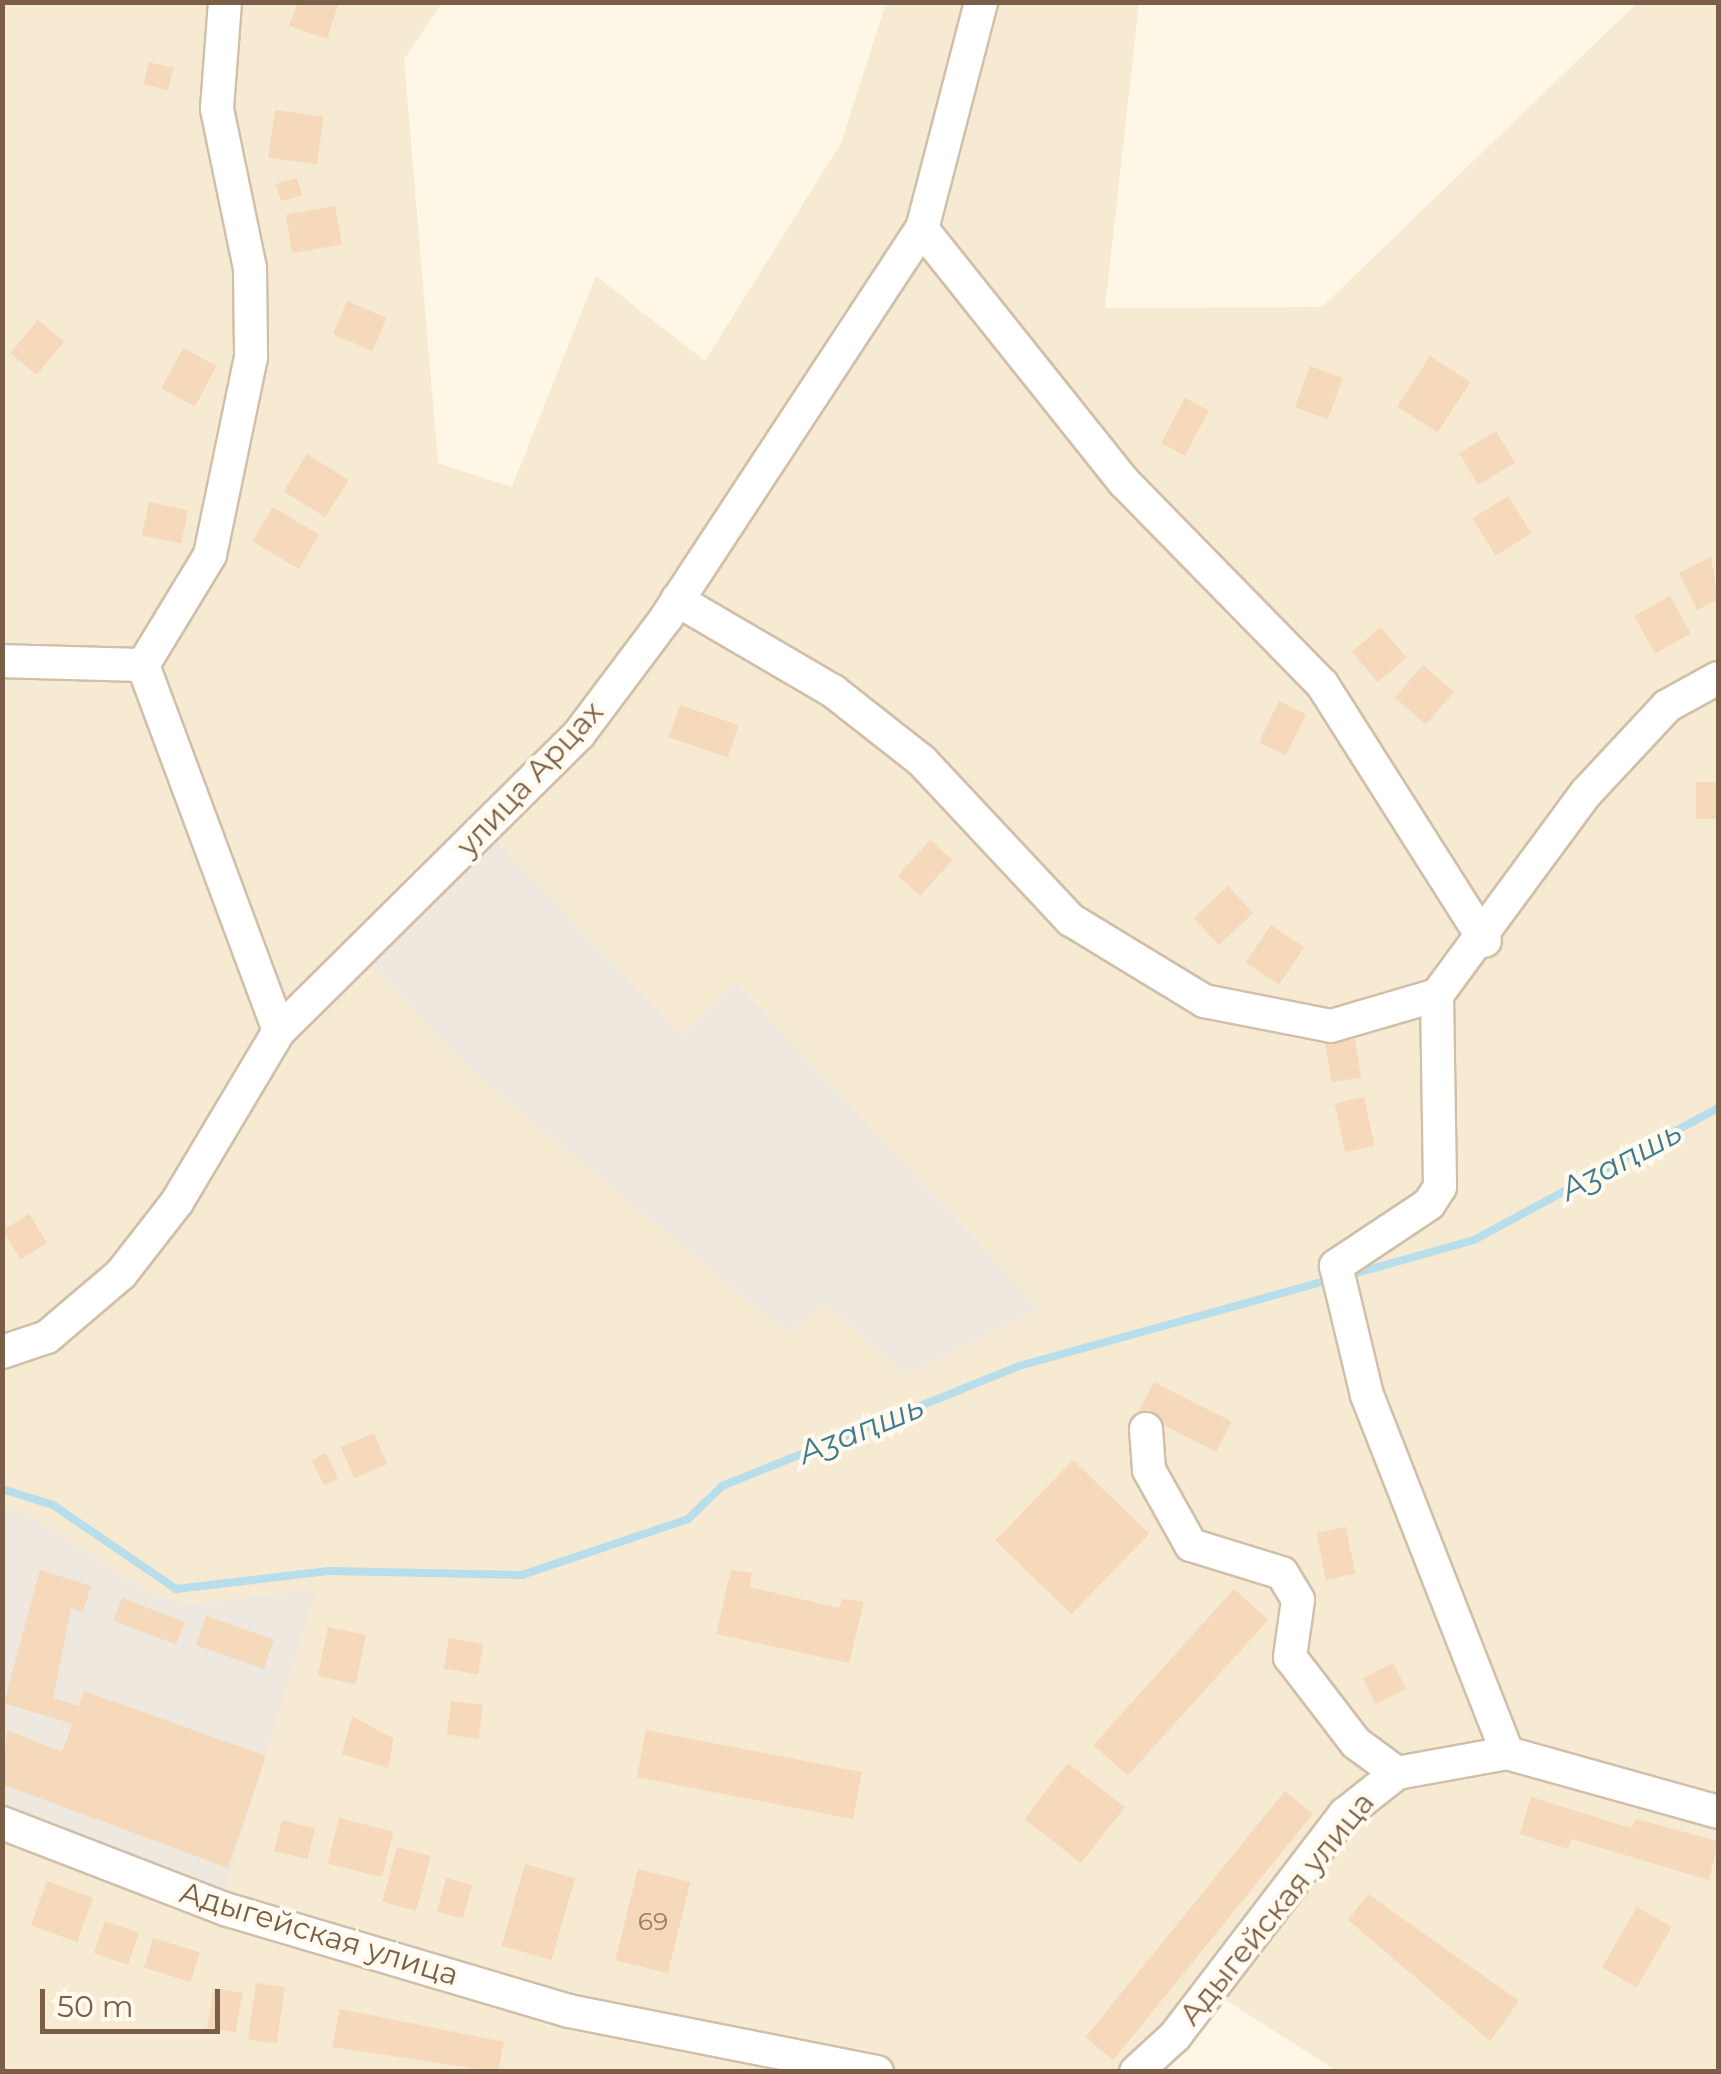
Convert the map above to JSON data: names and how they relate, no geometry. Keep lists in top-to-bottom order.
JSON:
{
  "streets": {
    "street": ["улица Арцах", "Адыгейская улица"]
  },
  "water": ["Аӡаԥшь"],
  "house_numbers": ["69"],
  "scale_bar": "50 m"
}
